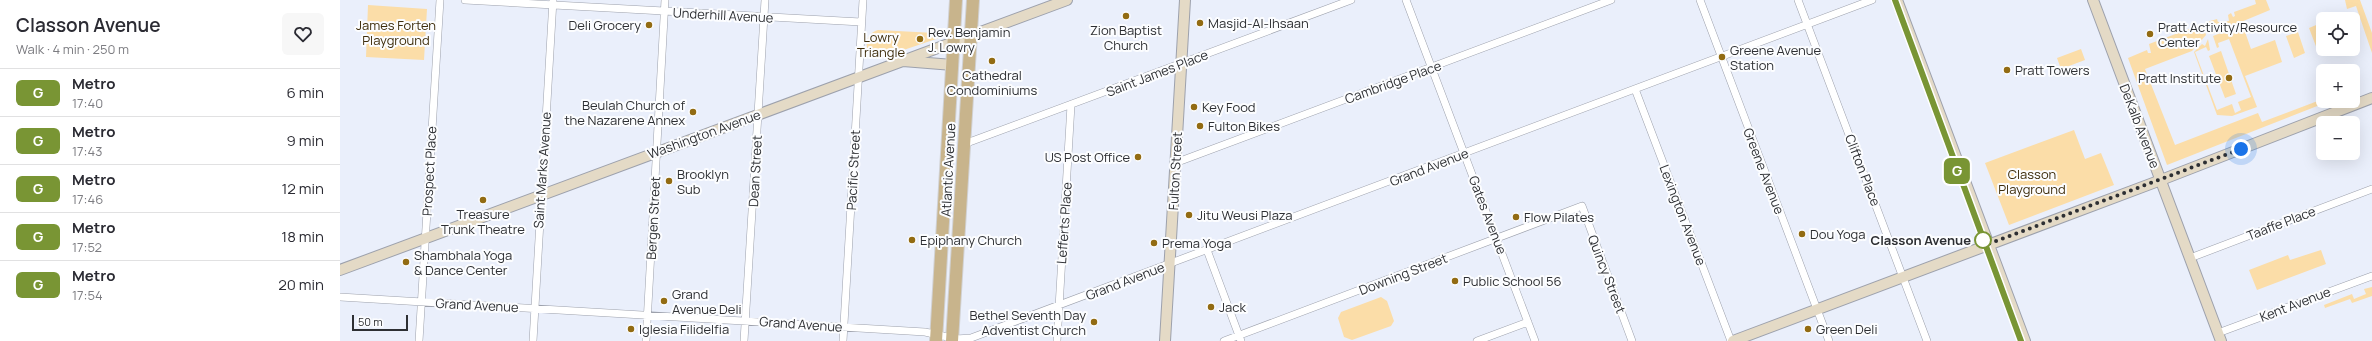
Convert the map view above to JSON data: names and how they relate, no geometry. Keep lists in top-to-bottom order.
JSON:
{
  "streets": {
    "main road": [
      "DeKalb Avenue",
      "Washington Avenue",
      "Atlantic Avenue",
      "Fulton Street"
    ],
    "street": [
      "Underhill Avenue",
      "Saint James Place",
      "Cambridge Place",
      "Grand Avenue",
      "Saint Marks Avenue",
      "Pacific Street",
      "Clifton Place",
      "Prospect Place",
      "Dean Street",
      "Greene Avenue",
      "Gates Avenue",
      "Lexington Avenue",
      "Bergen Street",
      "Lefferts Place",
      "Taaffe Place",
      "Downing Street",
      "Quincy Street",
      "Kent Avenue"
    ]
  },
  "crossings": [
    ["Underhill Avenue", "Saint Marks Avenue"],
    ["Underhill Avenue", "Pacific Street"],
    ["Underhill Avenue", "Dean Street"],
    ["Underhill Avenue", "Bergen Street"],
    ["Saint James Place", "Atlantic Avenue"],
    ["Saint James Place", "Fulton Street"],
    ["Saint James Place", "Lefferts Place"],
    ["Cambridge Place", "Fulton Street"],
    ["Cambridge Place", "Gates Avenue"],
    ["DeKalb Avenue", "Taaffe Place"],
    ["DeKalb Avenue", "Kent Avenue"],
    ["Washington Avenue", "Saint Marks Avenue"],
    ["Washington Avenue", "Pacific Street"],
    ["Washington Avenue", "Atlantic Avenue"],
    ["Washington Avenue", "Prospect Place"],
    ["Washington Avenue", "Dean Street"],
    ["Washington Avenue", "Bergen Street"],
    ["Grand Avenue", "Saint Marks Avenue"],
    ["Grand Avenue", "Pacific Street"],
    ["Grand Avenue", "Atlantic Avenue"],
    ["Grand Avenue", "Clifton Place"],
    ["Grand Avenue", "Prospect Place"],
    ["Grand Avenue", "Dean Street"],
    ["Grand Avenue", "Fulton Street"],
    ["Grand Avenue", "Greene Avenue"],
    ["Grand Avenue", "Gates Avenue"],
    ["Grand Avenue", "Lexington Avenue"],
    ["Grand Avenue", "Bergen Street"],
    ["Grand Avenue", "Lefferts Place"],
    ["Gates Avenue", "Downing Street"],
    ["Downing Street", "Quincy Street"]
  ],
  "parks": ["James Forten Playground", "Lowry Triangle", "Classon Playground"],
  "places": [
    "Zion Baptist Church",
    "Masjid-Al-Ihsaan",
    "Deli Grocery",
    "Pratt Activity/Resource Center",
    "Rev. Benjamin J. Lowry",
    "Greene Avenue Station",
    "Cathedral Condominiums",
    "Pratt Towers",
    "Pratt Institute",
    "Key Food",
    "Beulah Church of the Nazarene Annex",
    "Fulton Bikes",
    "US Post Office",
    "Brooklyn Sub",
    "Treasure Trunk Theatre",
    "Jitu Weusi Plaza",
    "Flow Pilates",
    "Dou Yoga",
    "Epiphany Church",
    "Classon Avenue",
    "Prema Yoga",
    "Shambhala Yoga & Dance Center",
    "Public School 56",
    "Grand Avenue Deli",
    "Jack",
    "Bethel Seventh Day Adventist Church",
    "Iglesia Filidelfia",
    "Green Deli"
  ],
  "lines": ["metro line G"],
  "scale_bar": "50 m",
  "page": {
    "heading": ["Classon Avenue", "Walk · 4 min · 250 m"],
    "on_map": "G",
    "map_buttons": ["+", "−"],
    "list": [
      {
        "mark": "G",
        "name": "Metro",
        "note": "17:40",
        "value": "6 min"
      },
      {
        "mark": "G",
        "name": "Metro",
        "note": "17:43",
        "value": "9 min"
      },
      {
        "mark": "G",
        "name": "Metro",
        "note": "17:46",
        "value": "12 min"
      },
      {
        "mark": "G",
        "name": "Metro",
        "note": "17:52",
        "value": "18 min"
      },
      {
        "mark": "G",
        "name": "Metro",
        "note": "17:54",
        "value": "20 min"
      }
    ],
    "scale": "50 m"
  }
}
